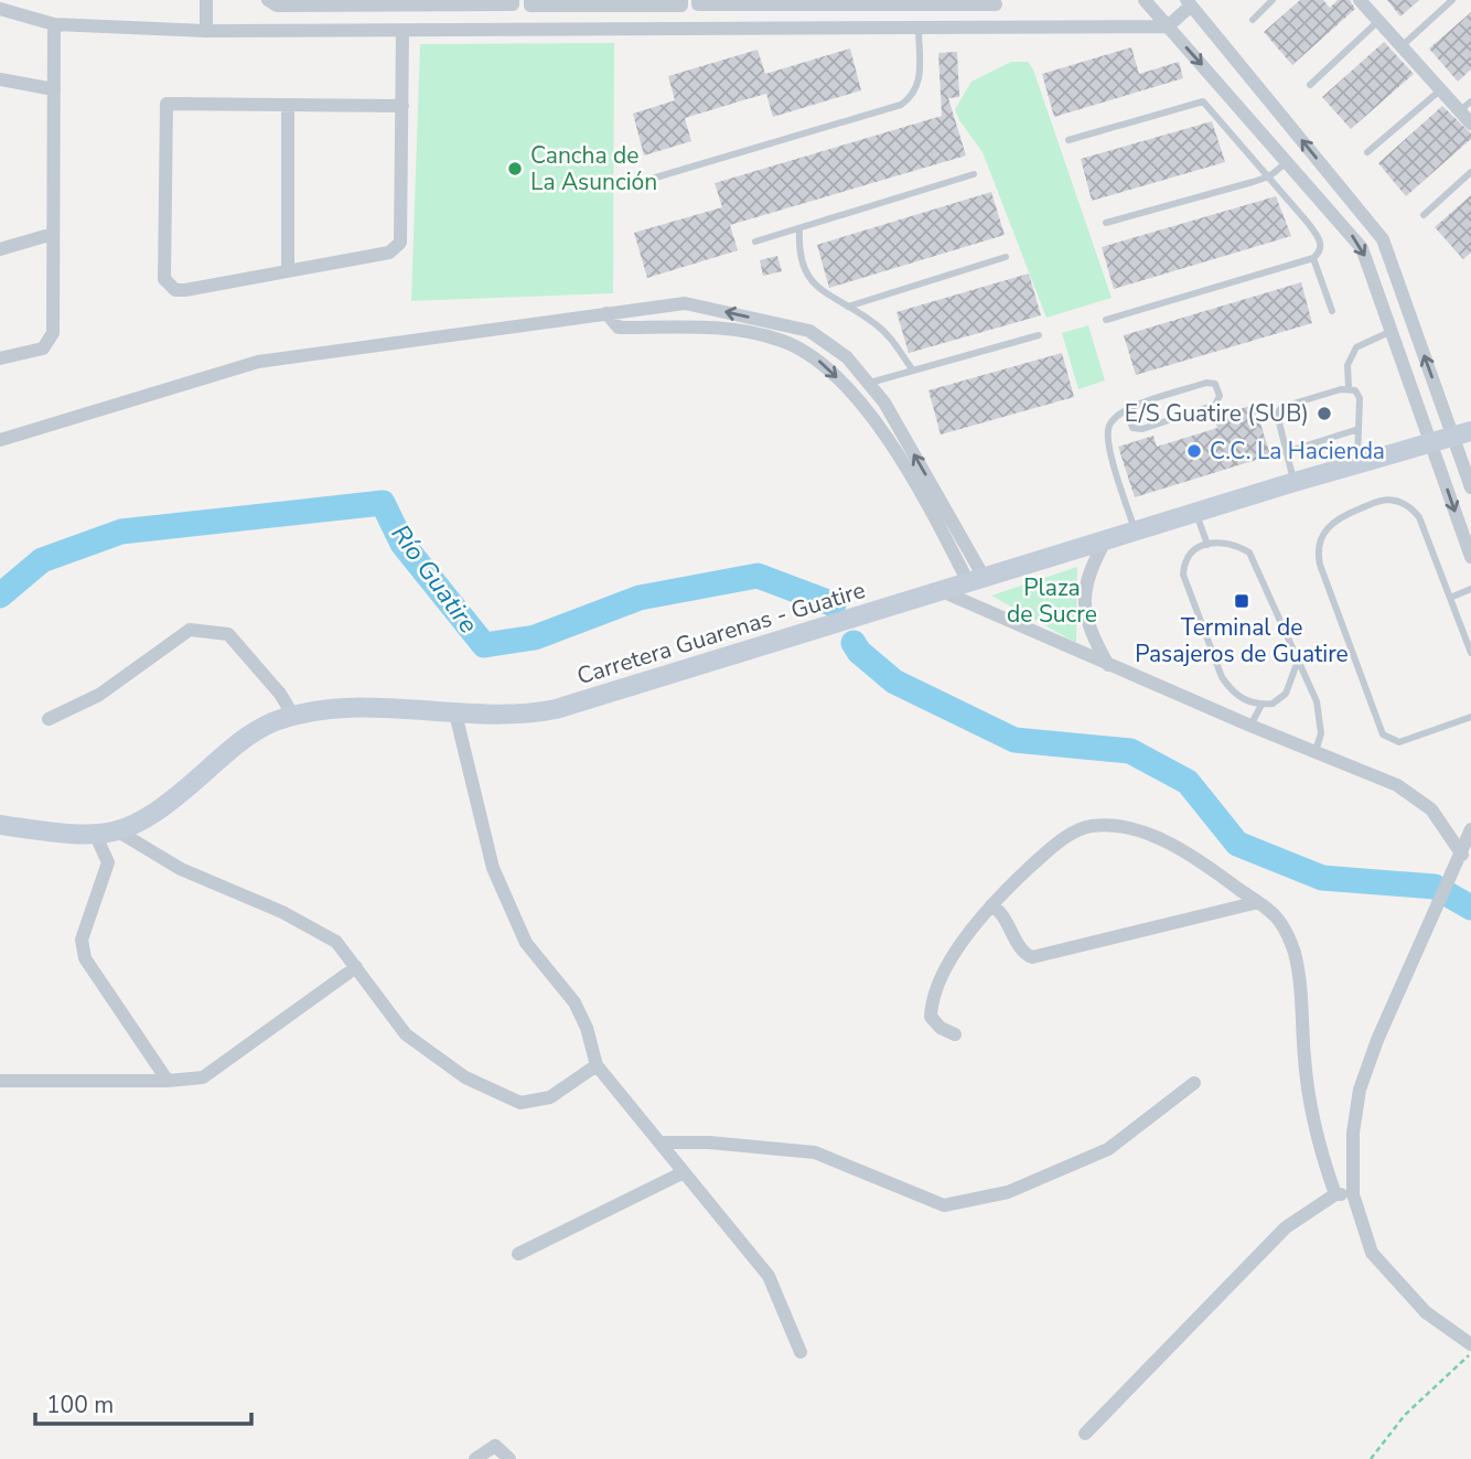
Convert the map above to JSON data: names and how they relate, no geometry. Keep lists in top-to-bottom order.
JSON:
{
  "streets": {
    "main road": ["Carretera Guarenas - Guatire"]
  },
  "water": ["Río Guatire"],
  "parks": ["Plaza de Sucre"],
  "places": {
    "other": ["Cancha de La Asunción", "E/S Guatire (SUB)", "C.C. La Hacienda"],
    "transit": ["Terminal de Pasajeros de Guatire"]
  },
  "scale_bar": "100 m"
}
